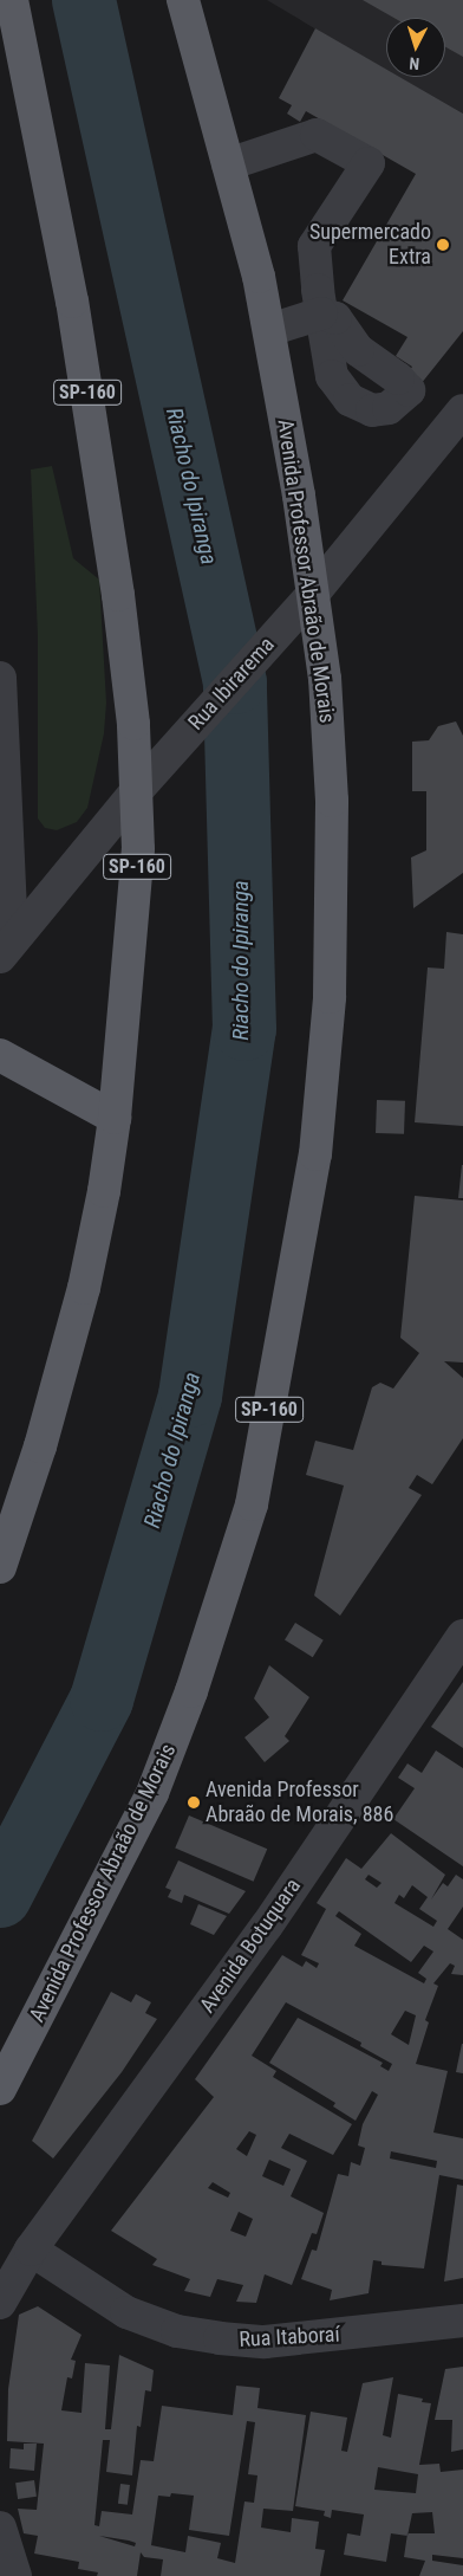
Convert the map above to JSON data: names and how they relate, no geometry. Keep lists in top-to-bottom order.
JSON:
{
  "streets": {
    "main road": ["SP-160", "Avenida Professor Abraão de Morais"],
    "street": ["Rua Ibirarema", "Avenida Botuquara", "Rua Itaboraí"]
  },
  "crossings": [
    ["SP-160", "Rua Ibirarema"],
    ["Avenida Professor Abraão de Morais", "Rua Ibirarema"],
    ["Avenida Botuquara", "Rua Itaboraí"]
  ],
  "water": ["Riacho do Ipiranga"],
  "places": ["Supermercado Extra", "Avenida Professor Abraão de Morais, 886"],
  "north": "bottom"
}
